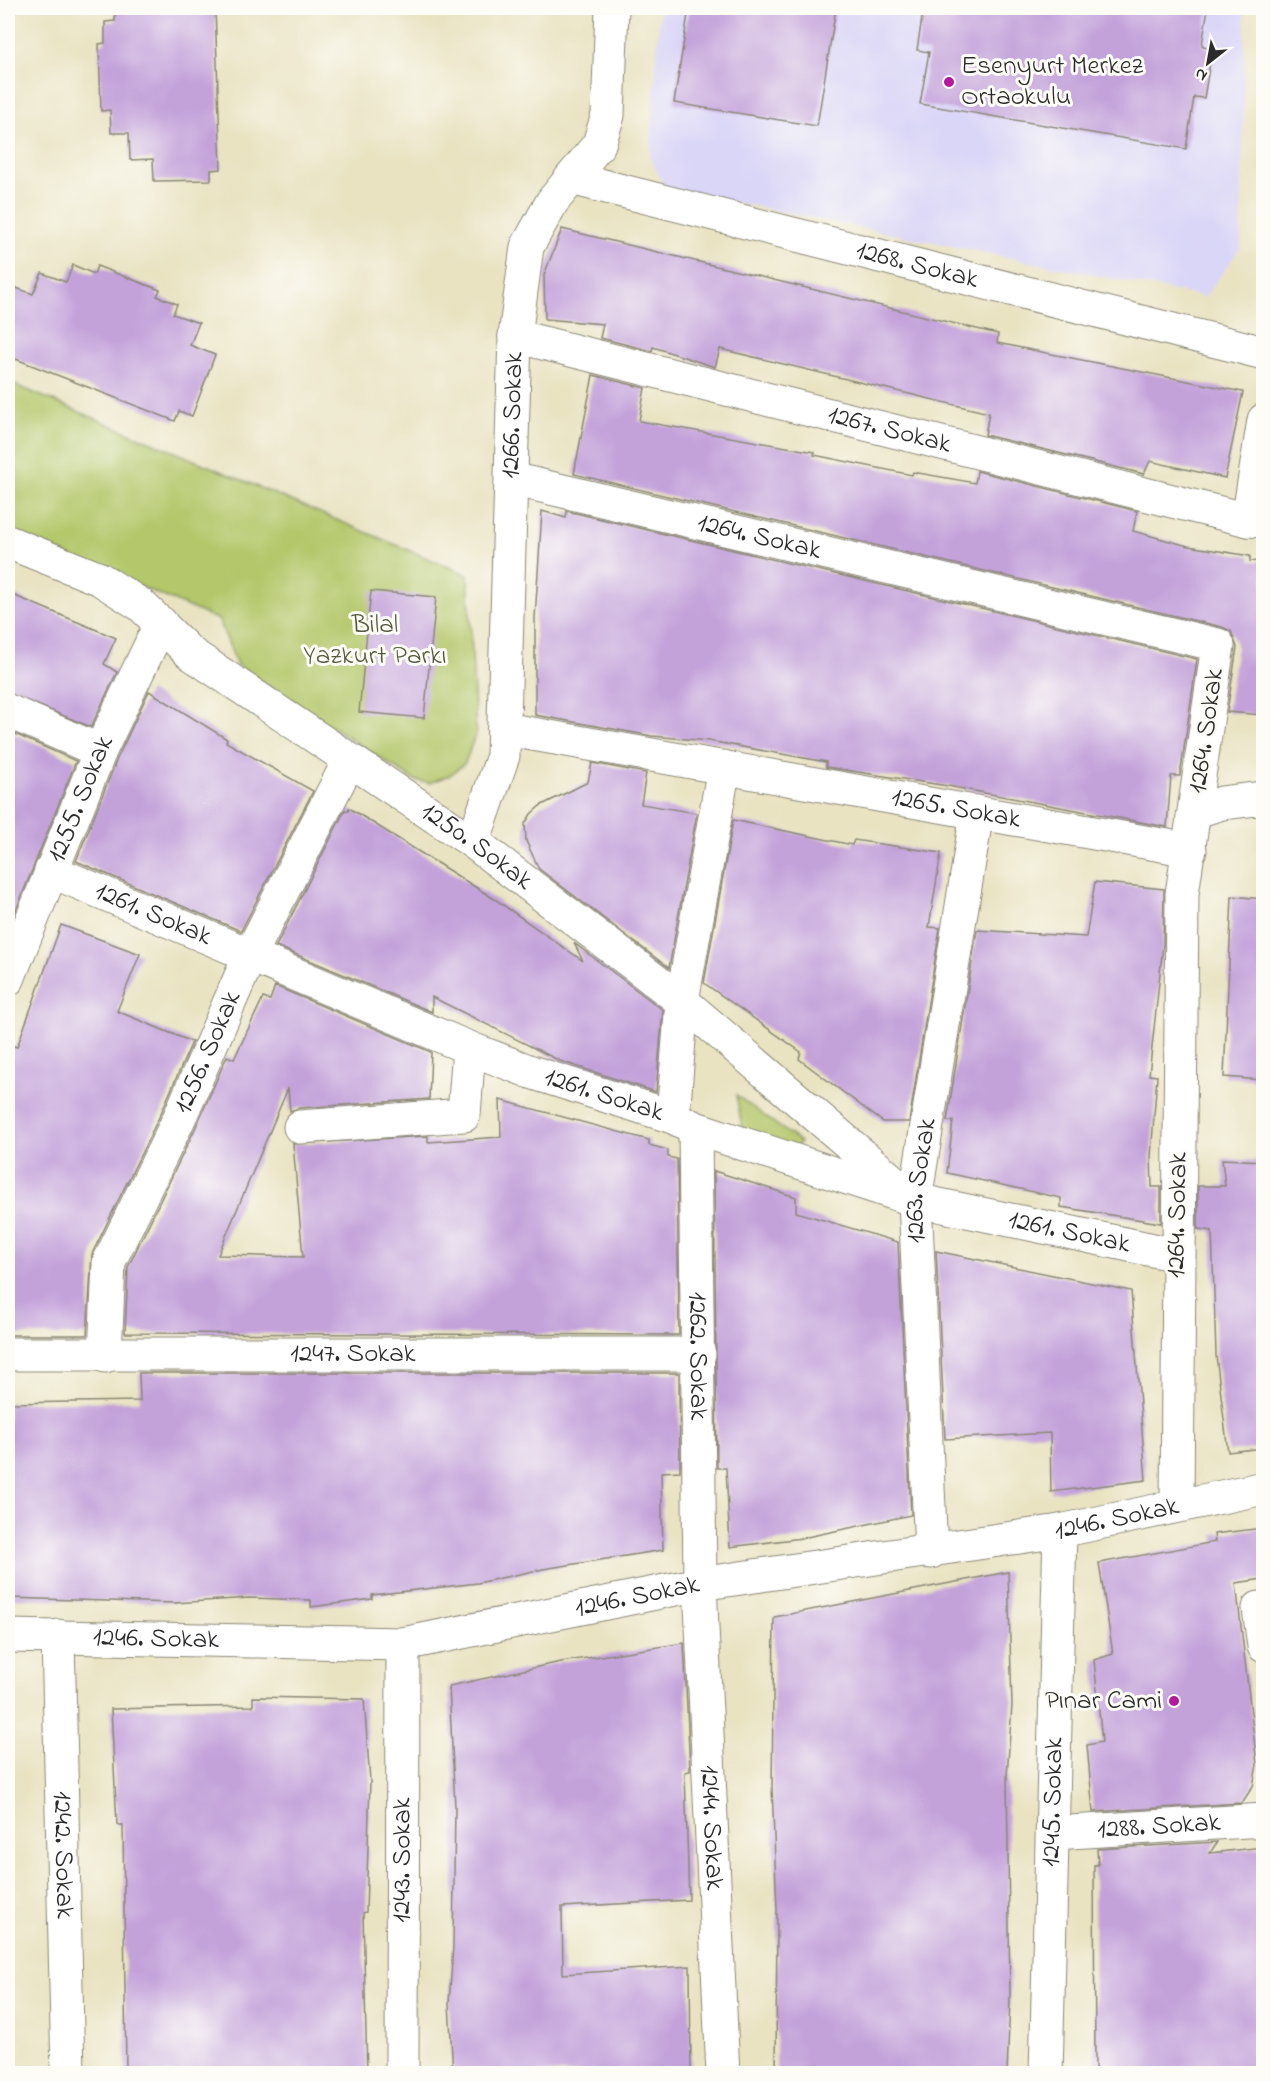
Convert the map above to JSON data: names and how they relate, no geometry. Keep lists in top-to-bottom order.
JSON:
{
  "streets": {
    "street": [
      "1268. Sokak",
      "1266. Sokak",
      "1267. Sokak",
      "1264. Sokak",
      "1255. Sokak",
      "1265. Sokak",
      "1250. Sokak",
      "1261. Sokak",
      "1256. Sokak",
      "1263. Sokak",
      "1247. Sokak",
      "1262. Sokak",
      "1246. Sokak",
      "1245. Sokak",
      "1288. Sokak",
      "1244. Sokak",
      "1242. Sokak",
      "1243. Sokak"
    ]
  },
  "crossings": [
    ["1268. Sokak", "1266. Sokak"],
    ["1266. Sokak", "1267. Sokak"],
    ["1266. Sokak", "1264. Sokak"],
    ["1266. Sokak", "1265. Sokak"],
    ["1266. Sokak", "1250. Sokak"],
    ["1264. Sokak", "1265. Sokak"],
    ["1264. Sokak", "1261. Sokak"],
    ["1264. Sokak", "1246. Sokak"],
    ["1255. Sokak", "1250. Sokak"],
    ["1255. Sokak", "1261. Sokak"],
    ["1265. Sokak", "1263. Sokak"],
    ["1250. Sokak", "1261. Sokak"],
    ["1250. Sokak", "1256. Sokak"],
    ["1250. Sokak", "1263. Sokak"],
    ["1261. Sokak", "1256. Sokak"],
    ["1261. Sokak", "1263. Sokak"],
    ["1261. Sokak", "1262. Sokak"],
    ["1256. Sokak", "1247. Sokak"],
    ["1263. Sokak", "1246. Sokak"],
    ["1247. Sokak", "1262. Sokak"],
    ["1262. Sokak", "1246. Sokak"],
    ["1262. Sokak", "1244. Sokak"],
    ["1246. Sokak", "1245. Sokak"],
    ["1246. Sokak", "1244. Sokak"],
    ["1246. Sokak", "1242. Sokak"],
    ["1246. Sokak", "1243. Sokak"],
    ["1245. Sokak", "1288. Sokak"]
  ],
  "parks": ["Bilal Yazkurt Parkı"],
  "places": ["Esenyurt Merkez Ortaokulu", "Pınar Cami"],
  "north": "bottom left"
}
